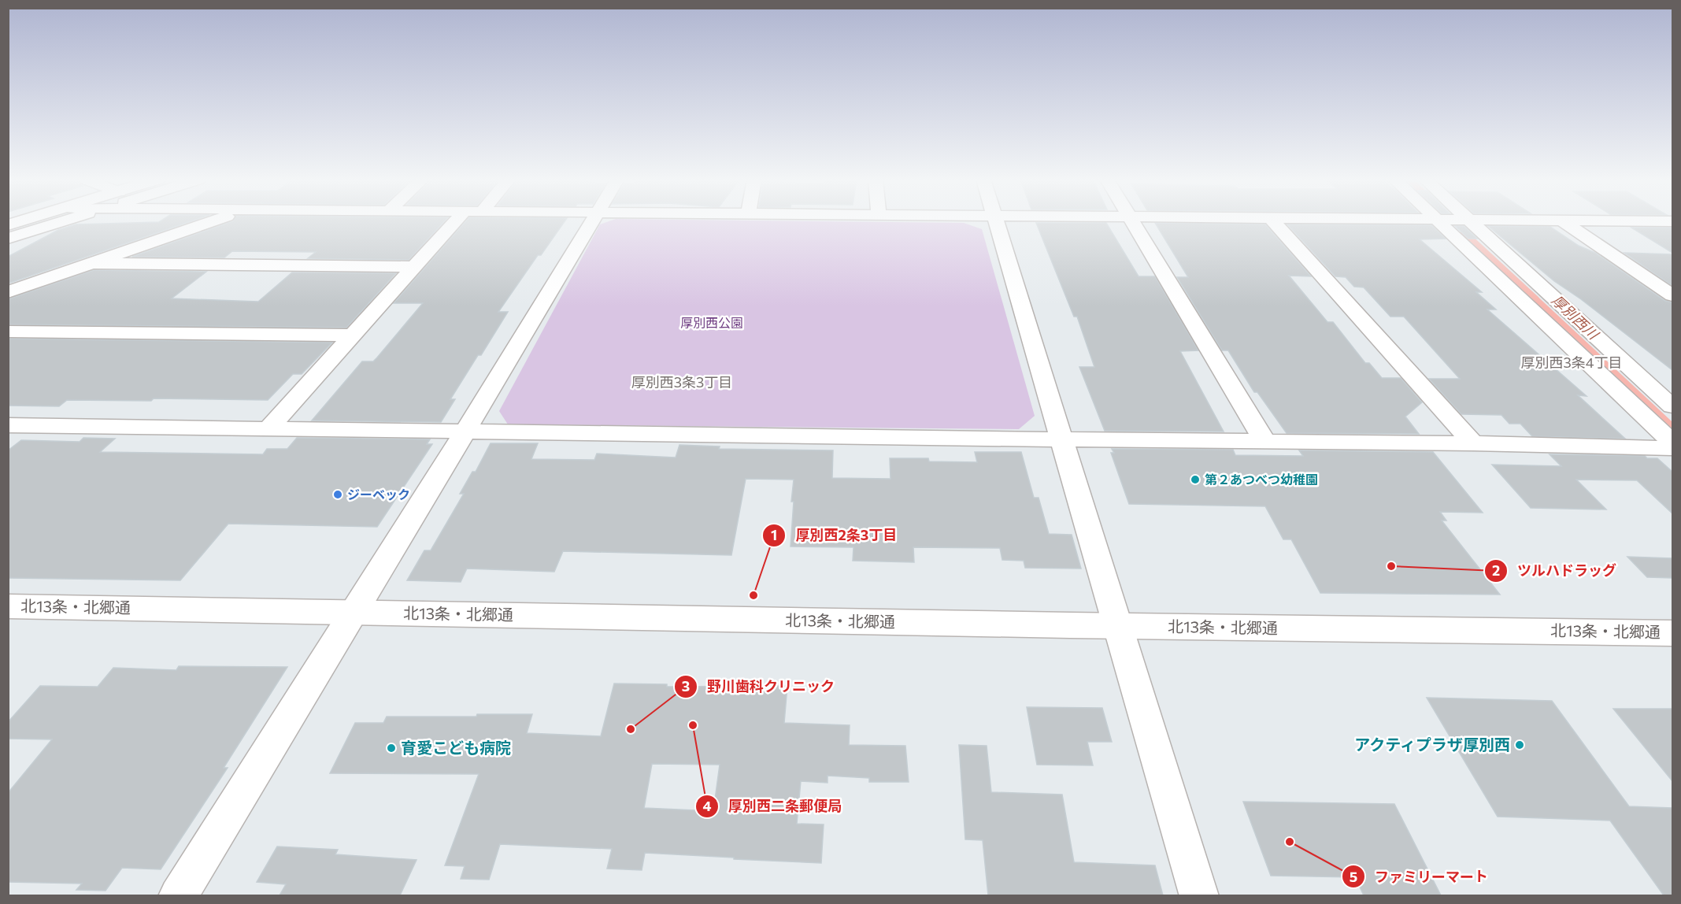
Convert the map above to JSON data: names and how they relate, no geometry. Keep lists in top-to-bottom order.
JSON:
{
  "streets": {
    "main road": ["北13条・北郷通"]
  },
  "districts": ["厚別西3条4丁目", "厚別西3条3丁目"],
  "water": ["厚別西川"],
  "parks": ["厚別西公園"],
  "places": [
    "第２あつべつ幼稚園",
    "ジーベック",
    "ツルハドラッグ",
    "厚別西2条3丁目",
    "厚別西二条郵便局",
    "野川歯科クリニック",
    "アクティプラザ厚別西",
    "育愛こども病院",
    "ファミリーマート"
  ]
}
